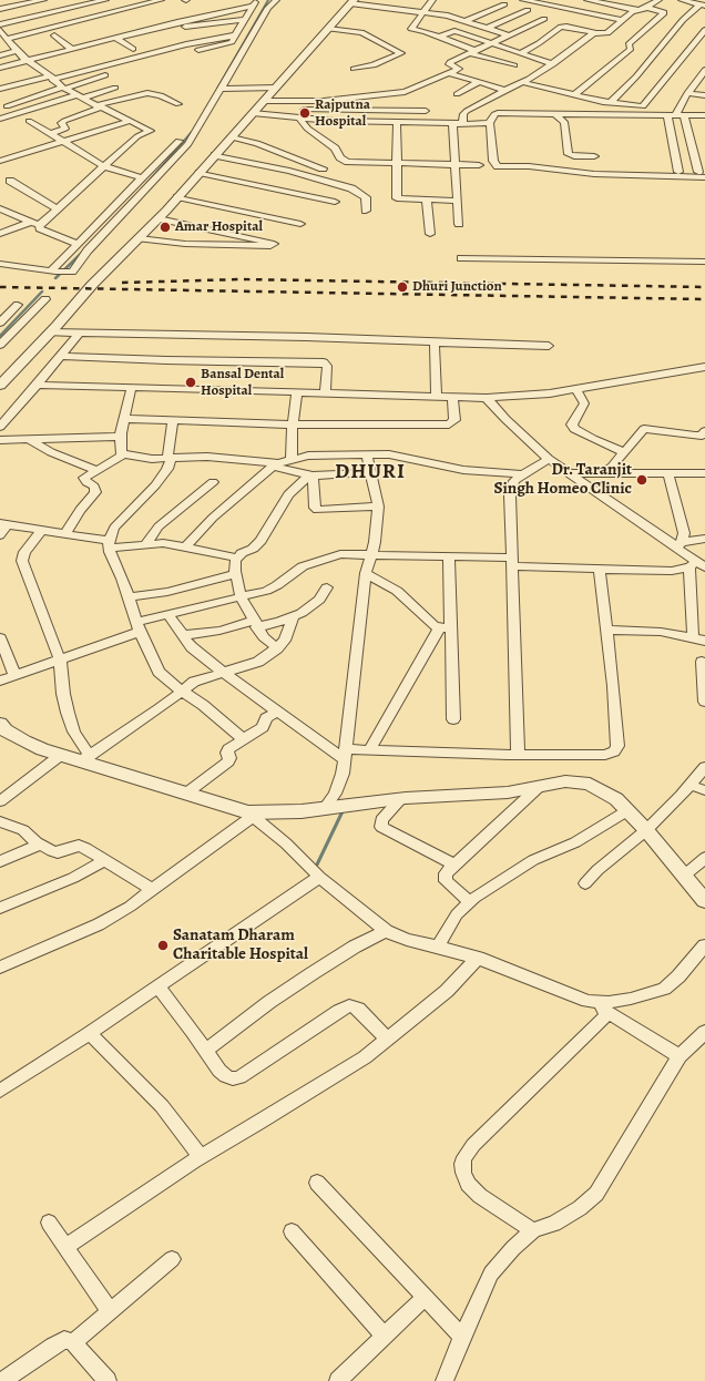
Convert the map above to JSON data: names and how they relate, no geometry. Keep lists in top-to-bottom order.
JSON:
{
  "districts": ["DHURI"],
  "places": [
    "Rajputna Hospital",
    "Amar Hospital",
    "Dhuri Junction",
    "Bansal Dental Hospital",
    "Dr. Taranjit Singh Homeo Clinic",
    "Sanatam Dharam Charitable Hospital"
  ]
}
